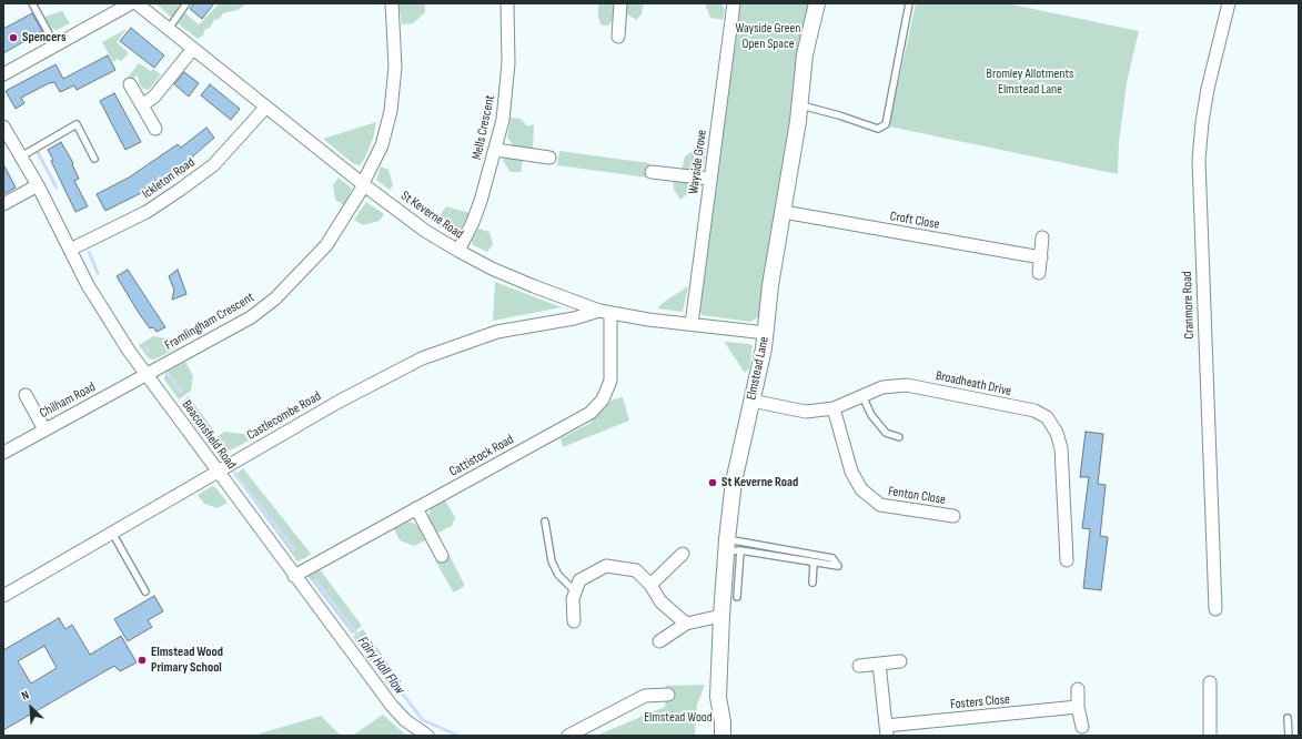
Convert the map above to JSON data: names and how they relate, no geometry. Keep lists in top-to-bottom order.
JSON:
{
  "streets": {
    "street": [
      "Mells Crescent",
      "Wayside Grove",
      "Ickleton Road",
      "St Keverne Road",
      "Croft Close",
      "Cranmore Road",
      "Framlingham Crescent",
      "Elmstead Lane",
      "Broadheath Drive",
      "Chilham Road",
      "Castlecombe Road",
      "Beaconsfield Road",
      "Cattistock Road",
      "Fenton Close",
      "Fosters Close"
    ]
  },
  "crossings": [
    ["Mells Crescent", "St Keverne Road"],
    ["Wayside Grove", "St Keverne Road"],
    ["Ickleton Road", "St Keverne Road"],
    ["Ickleton Road", "Beaconsfield Road"],
    ["St Keverne Road", "Framlingham Crescent"],
    ["St Keverne Road", "Elmstead Lane"],
    ["St Keverne Road", "Castlecombe Road"],
    ["St Keverne Road", "Cattistock Road"],
    ["Croft Close", "Elmstead Lane"],
    ["Framlingham Crescent", "Chilham Road"],
    ["Framlingham Crescent", "Beaconsfield Road"],
    ["Elmstead Lane", "Broadheath Drive"],
    ["Broadheath Drive", "Fenton Close"],
    ["Chilham Road", "Beaconsfield Road"],
    ["Castlecombe Road", "Beaconsfield Road"],
    ["Castlecombe Road", "Cattistock Road"],
    ["Beaconsfield Road", "Cattistock Road"]
  ],
  "water": ["Fairy Hall Flow"],
  "parks": ["Wayside Green Open Space", "Bromley Allotments Elmstead Lane", "Elmstead Wood"],
  "places": ["Spencers", "St Keverne Road", "Elmstead Wood Primary School"],
  "north": "top left"
}
